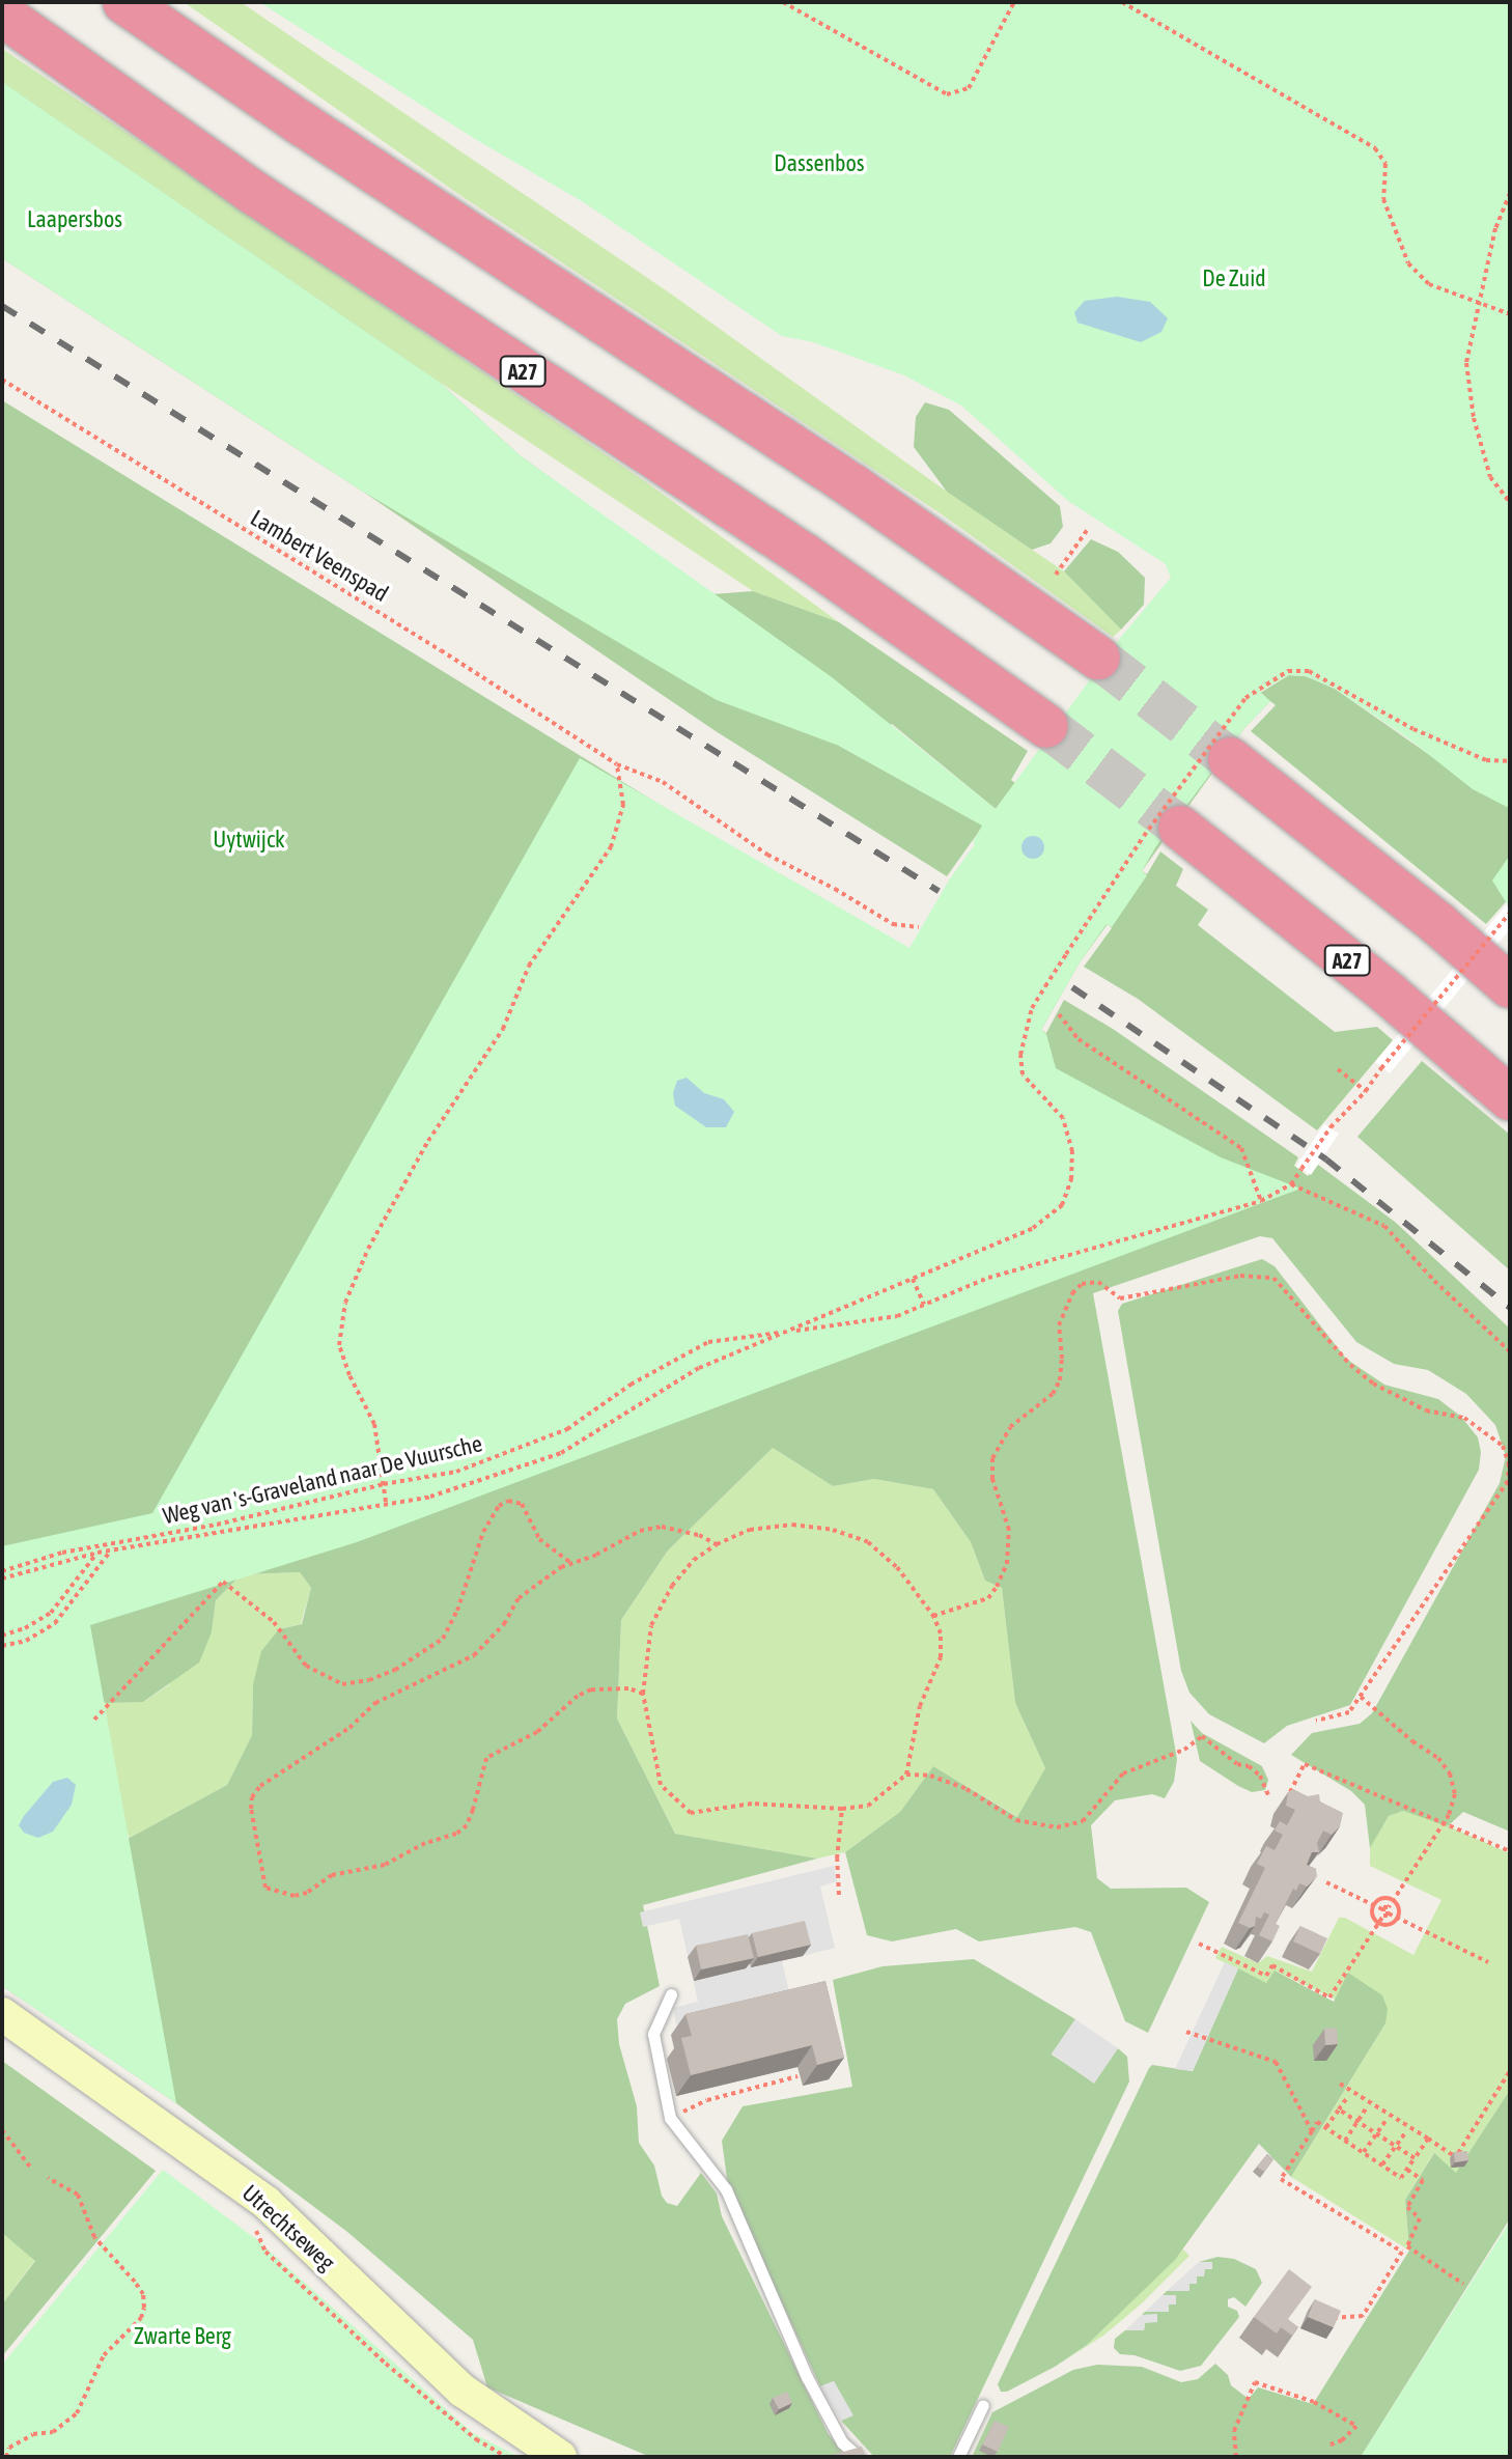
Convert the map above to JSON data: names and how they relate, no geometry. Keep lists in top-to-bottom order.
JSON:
{
  "streets": {
    "highway": ["A27"],
    "main road": ["Utrechtseweg"],
    "path": ["Lambert Veenspad", "Weg van 's-Graveland naar De Vuursche"]
  },
  "parks": [
    "Dassenbos",
    "Laapersbos",
    "De Zuid",
    "Uytwijck",
    "Zwarte Berg"
  ]
}
